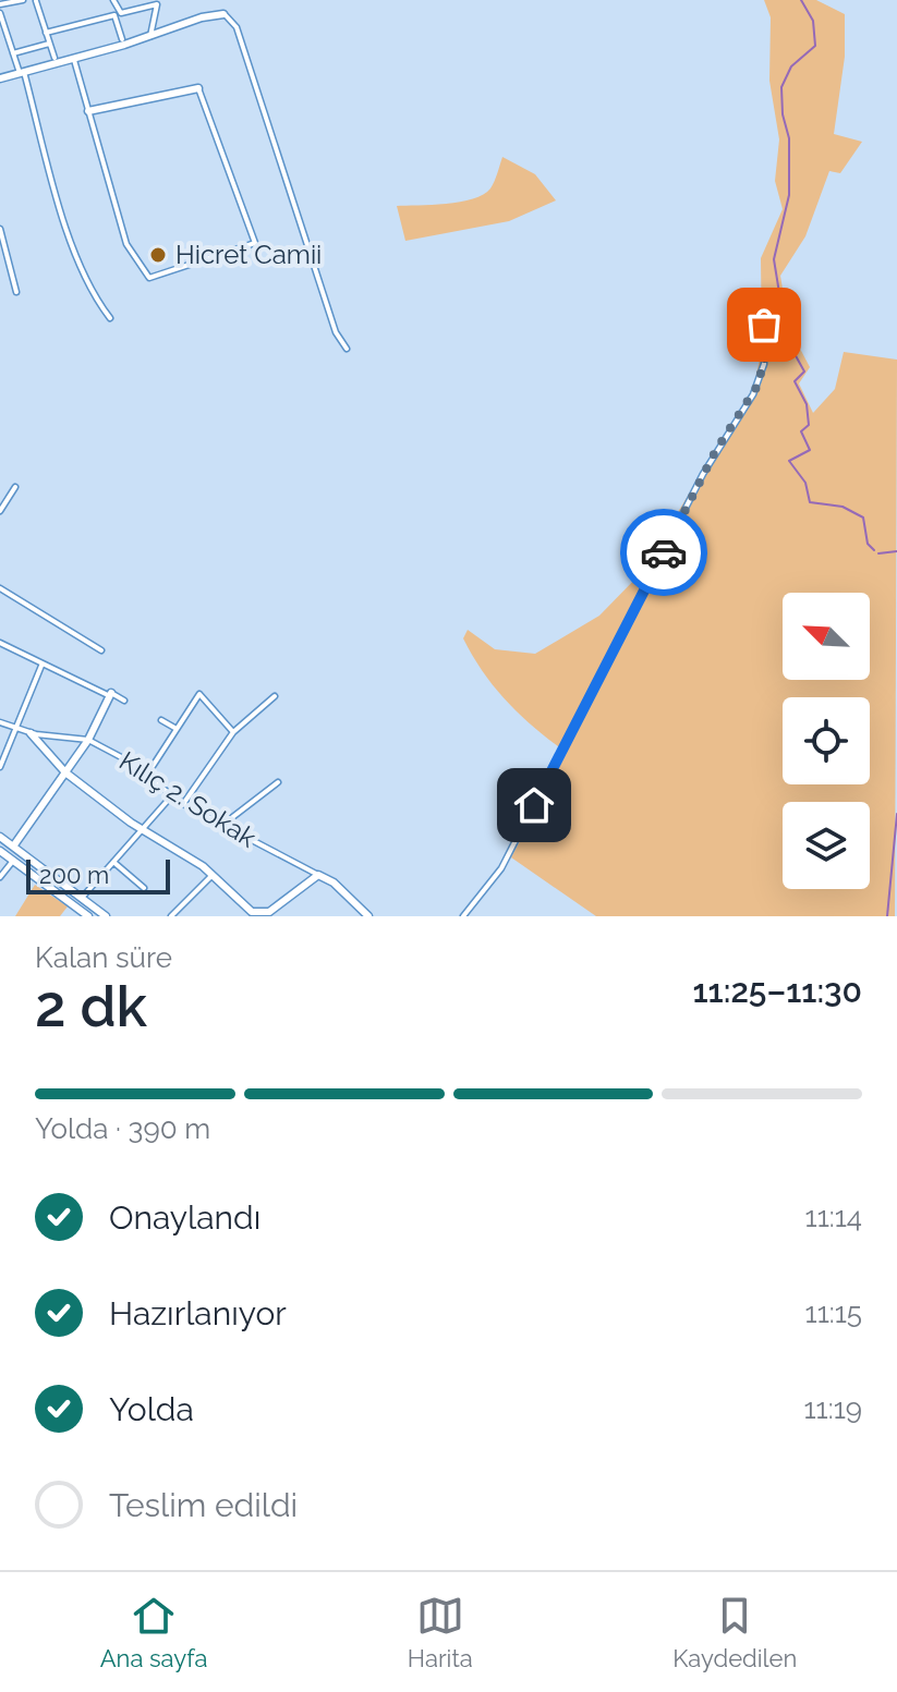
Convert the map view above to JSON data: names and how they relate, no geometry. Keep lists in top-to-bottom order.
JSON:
{
  "streets": {
    "street": ["Kılıç 2. Sokak"]
  },
  "places": ["Hicret Camii"],
  "scale_bar": "200 m",
  "north": "top left",
  "page": {
    "scale": "200 m",
    "heading": ["2 dk", "Kalan süre", "11:25–11:30"],
    "bar": "Yolda · 390 m",
    "list": [
      ["Onaylandı", "11:14"],
      ["Hazırlanıyor", "11:15"],
      ["Yolda", "11:19"],
      "Teslim edildi"
    ],
    "tabs": ["Ana sayfa", "Harita", "Kaydedilen"]
  }
}
